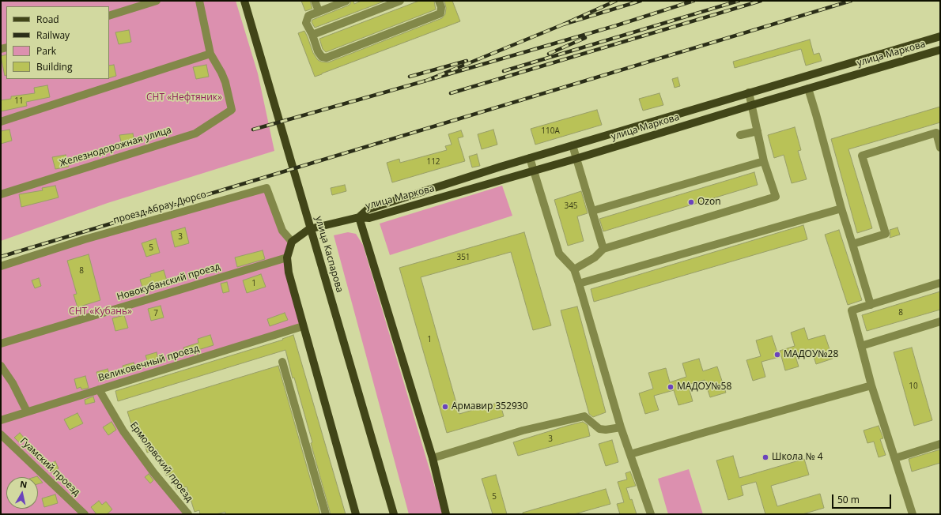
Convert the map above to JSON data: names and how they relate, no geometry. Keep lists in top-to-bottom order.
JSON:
{
  "streets": {
    "main road": ["улица Маркова", "улица Каспарова"],
    "street": [
      "Железнодорожная улица",
      "проезд Абрау-Дюрсо",
      "Новокубанский проезд",
      "Великовечный проезд",
      "Ермоловский проезд",
      "Гуамский проезд"
    ]
  },
  "crossings": [
    ["Великовечный проезд", "Ермоловский проезд"]
  ],
  "parks": ["СНТ «Нефтяник»", "СНТ «Кубань»"],
  "places": [
    "Ozon",
    "МАДОУ№28",
    "МАДОУ№58",
    "Армавир 352930",
    "Школа № 4"
  ],
  "house_numbers": [
    "11",
    "110А",
    "112",
    "345",
    "3",
    "5",
    "351",
    "8",
    "1",
    "8",
    "7",
    "1",
    "10",
    "3",
    "5"
  ],
  "legend": [
    "Road",
    "Railway",
    "Park",
    "Building"
  ],
  "scale_bar": "50 m",
  "north": "top"
}
